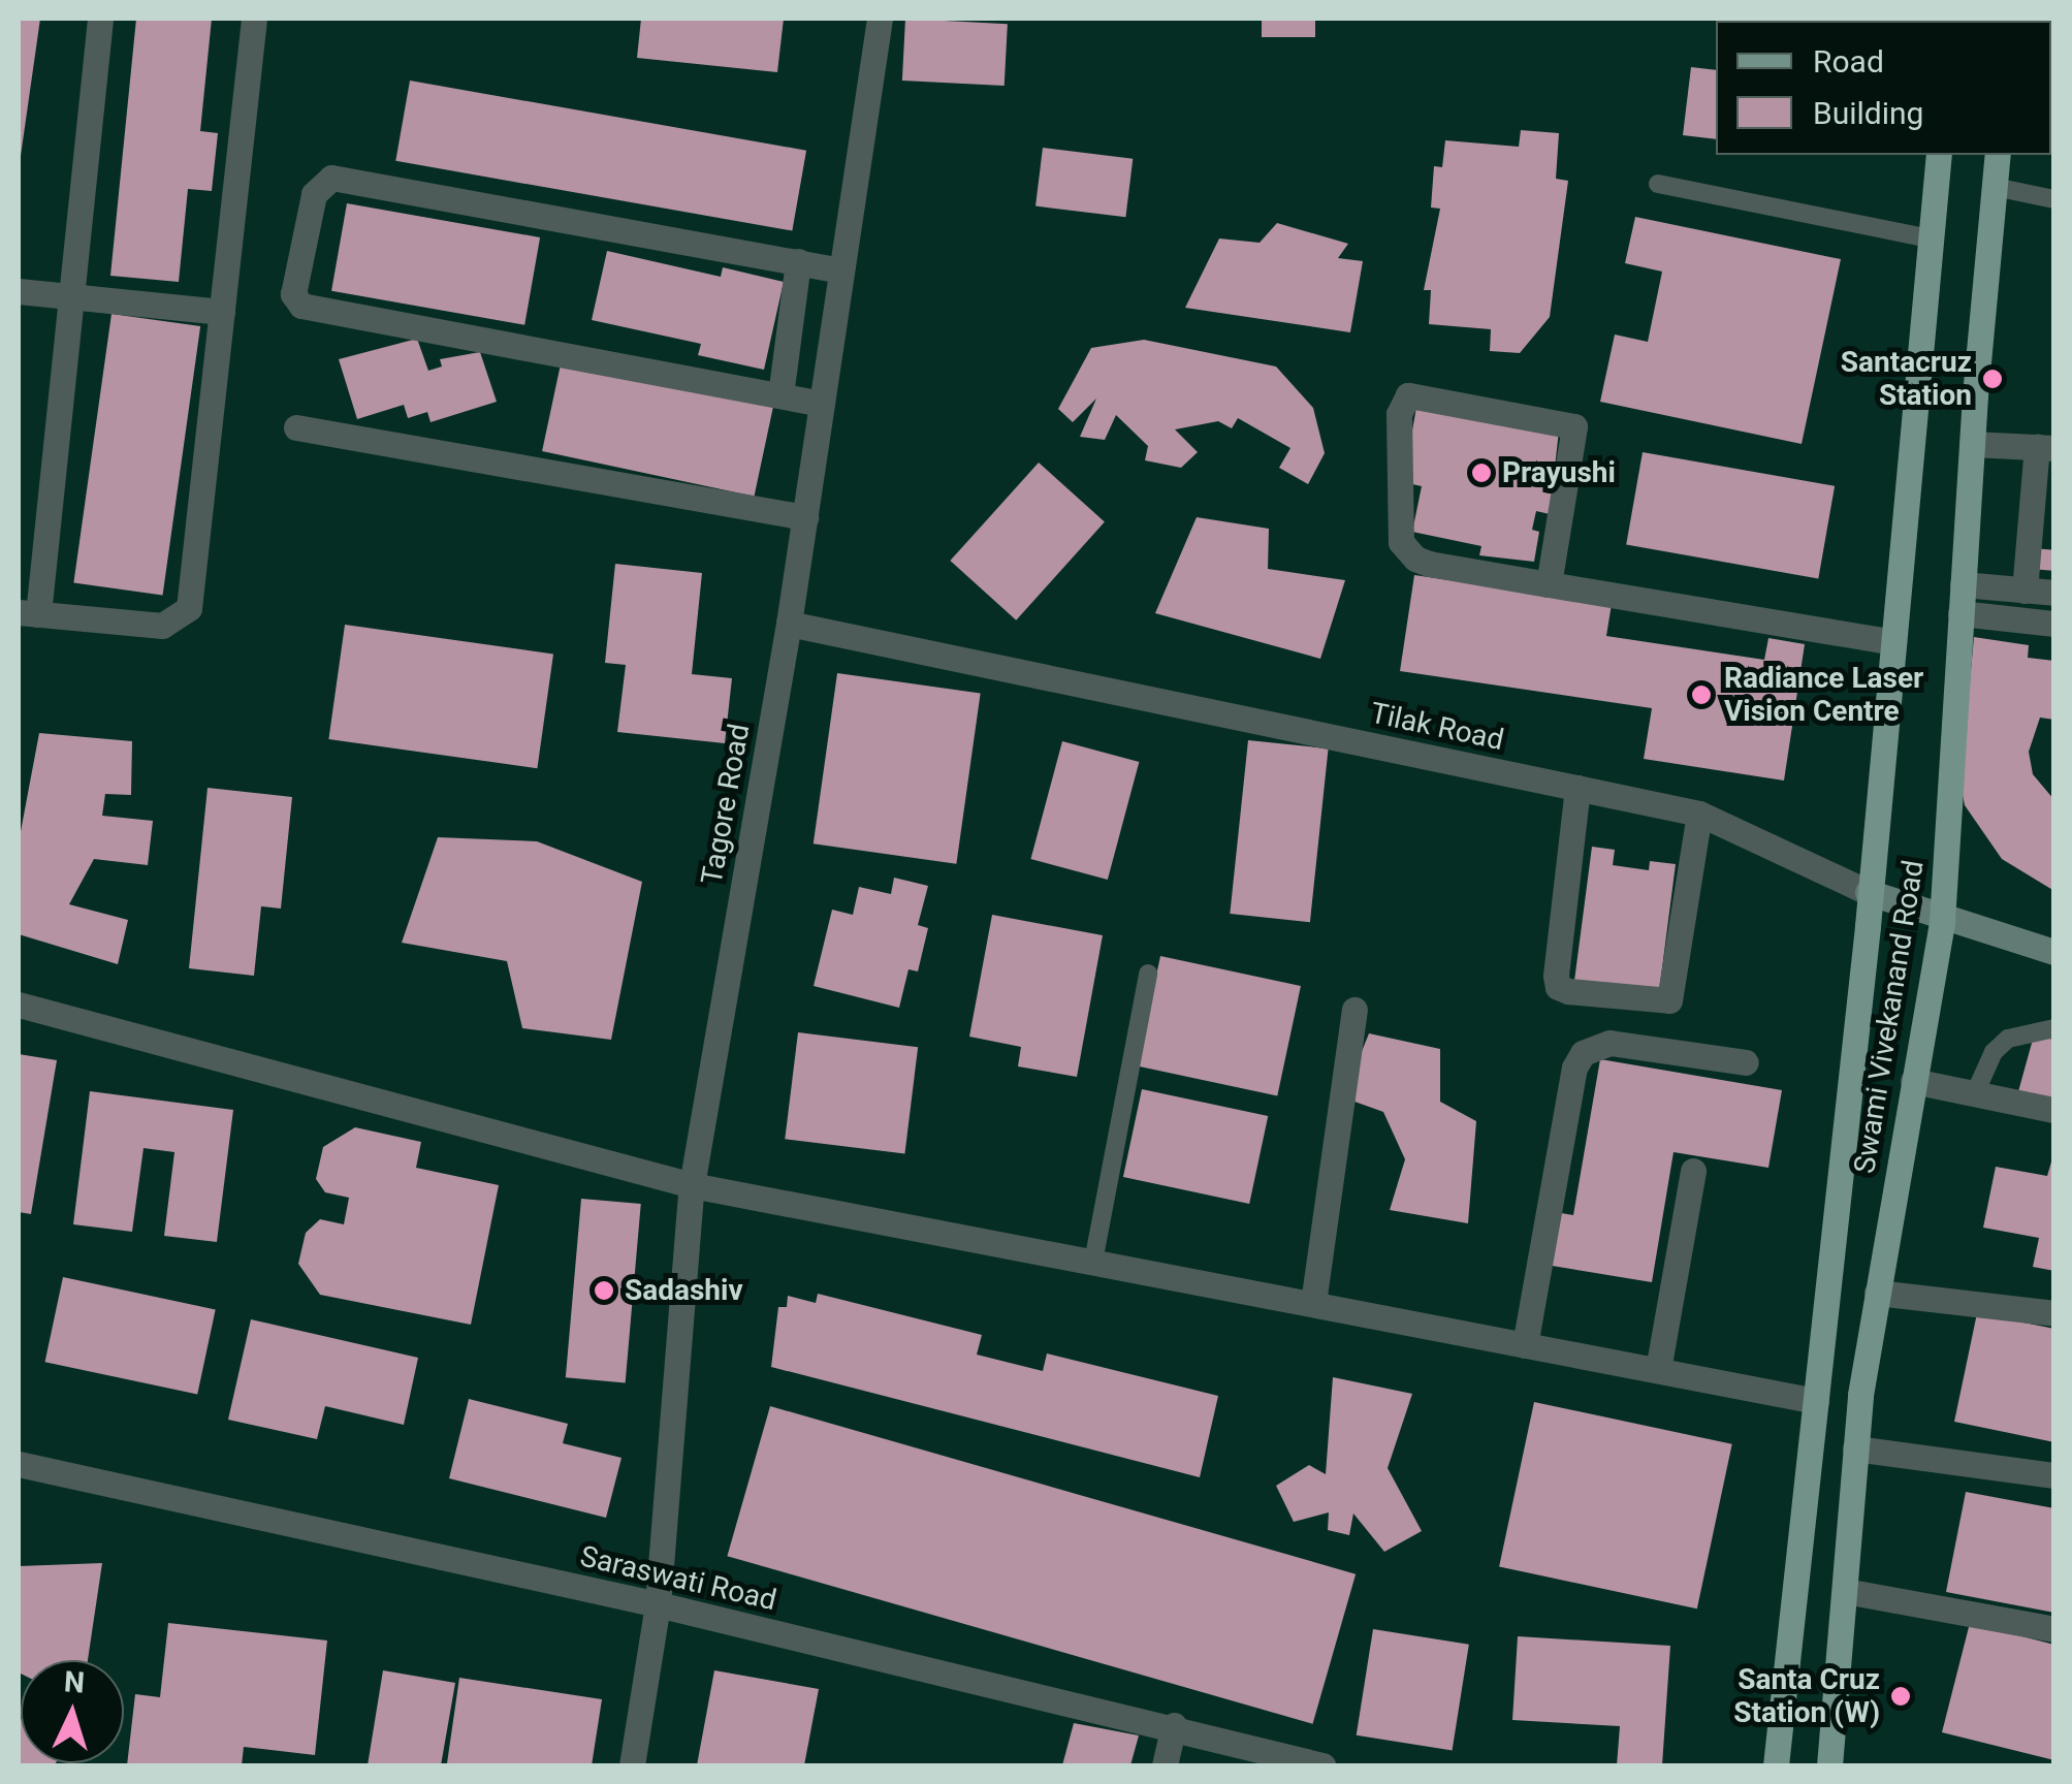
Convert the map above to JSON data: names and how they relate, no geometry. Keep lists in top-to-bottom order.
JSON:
{
  "streets": {
    "main road": ["Swami Vivekanand Road"],
    "street": ["Tilak Road", "Tagore Road", "Saraswati Road"]
  },
  "crossings": [
    ["Tilak Road", "Tagore Road"],
    ["Tilak Road", "Swami Vivekanand Road"],
    ["Tagore Road", "Saraswati Road"]
  ],
  "places": [
    "Santacruz Station",
    "Prayushi",
    "Radiance Laser Vision Centre",
    "Sadashiv",
    "Santa Cruz Station (W)"
  ],
  "legend": ["Road", "Building"],
  "north": "top"
}
